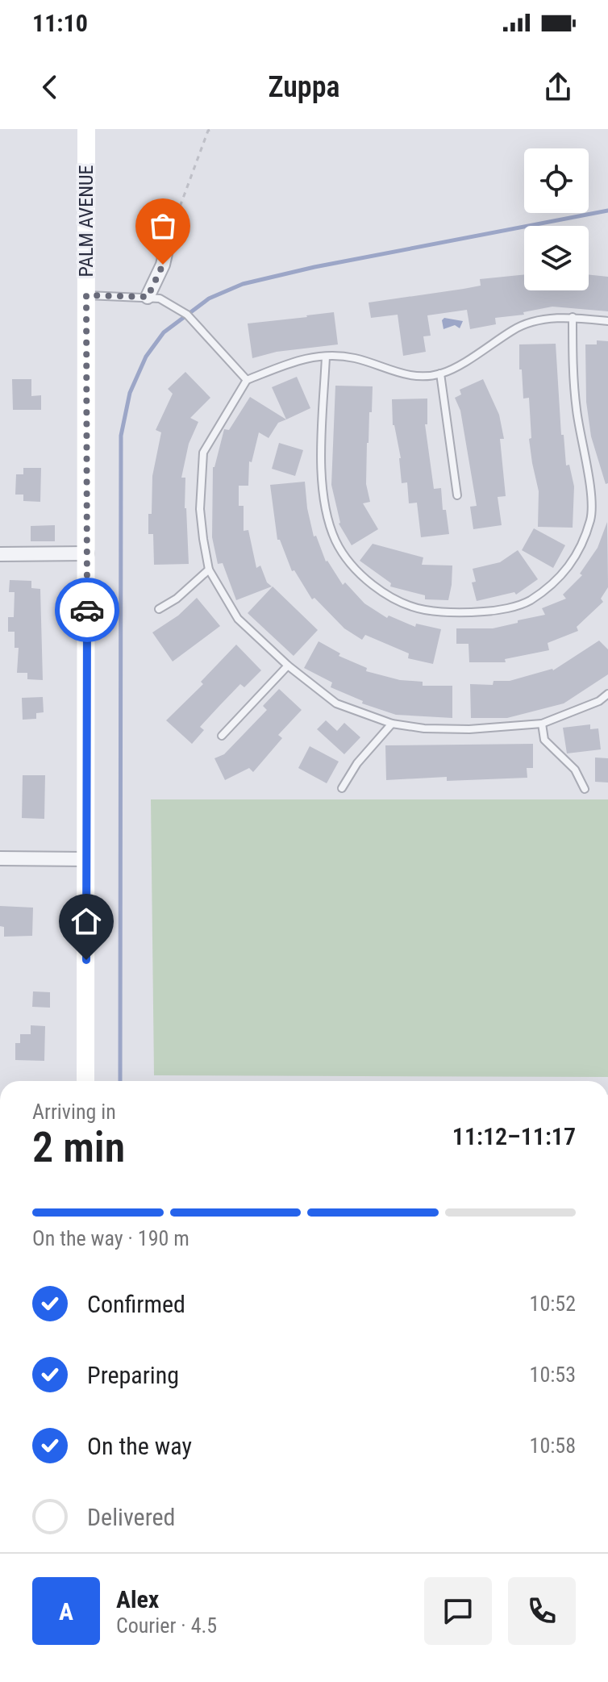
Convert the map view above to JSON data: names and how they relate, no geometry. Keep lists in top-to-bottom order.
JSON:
{
  "streets": {
    "street": ["PALM AVENUE"]
  },
  "page": {
    "status": "11:10",
    "header": "Zuppa",
    "heading": ["2 min", "Arriving in", "11:12–11:17"],
    "panel": ["Alex", "Courier · 4.5"],
    "bar": "On the way · 190 m",
    "list": [
      ["Confirmed", "10:52"],
      ["Preparing", "10:53"],
      ["On the way", "10:58"],
      "Delivered"
    ],
    "round": "A"
  }
}
